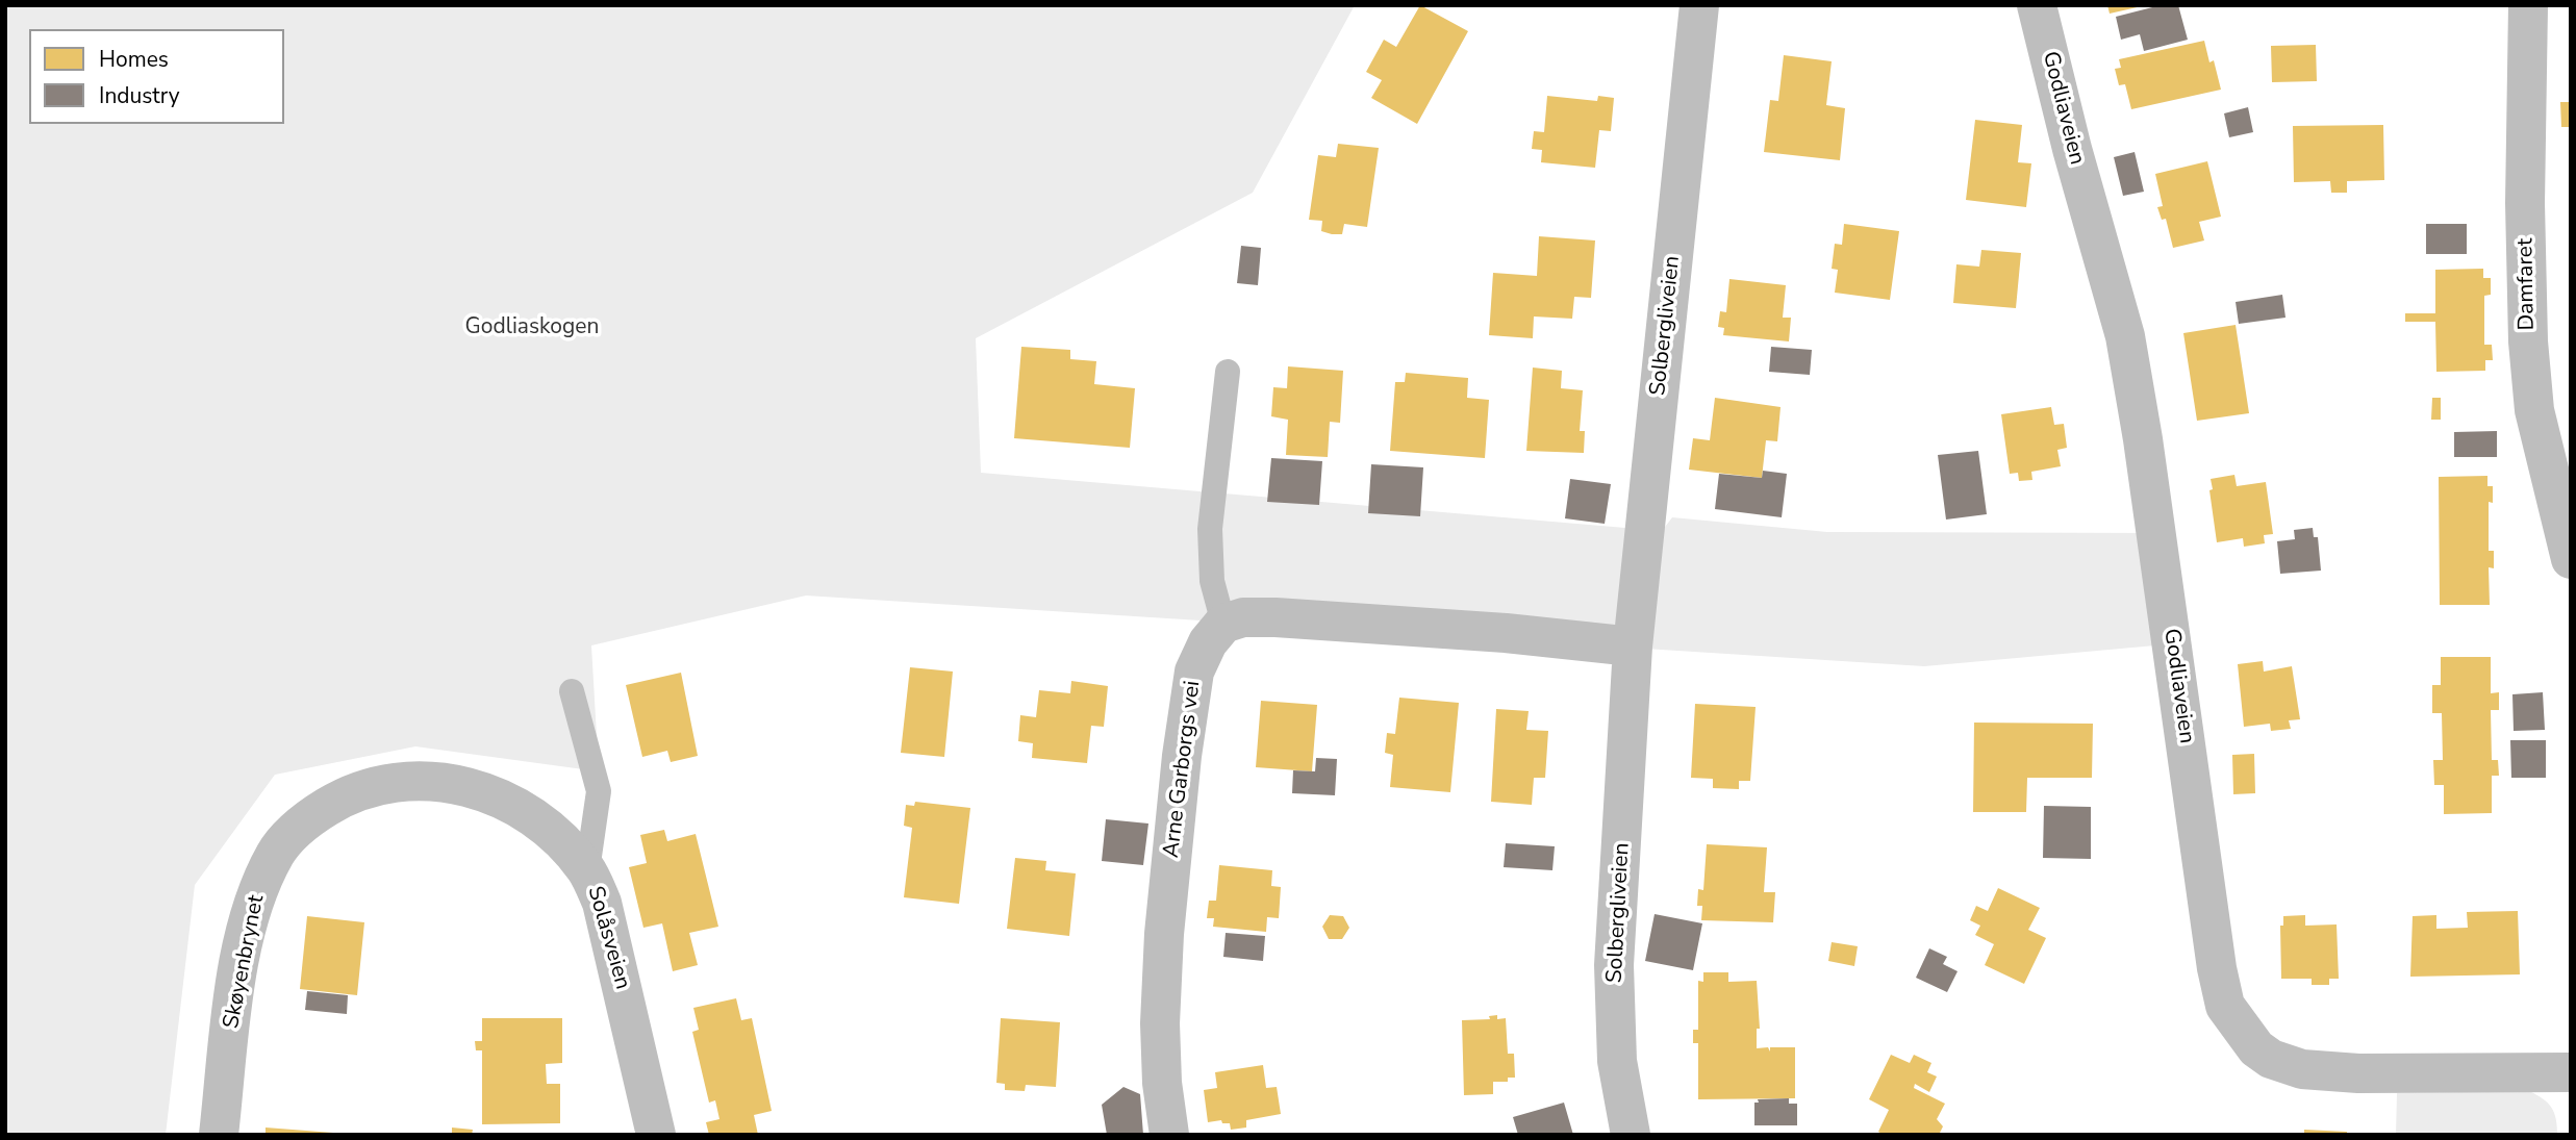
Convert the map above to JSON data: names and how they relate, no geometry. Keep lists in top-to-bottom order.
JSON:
{
  "streets": {
    "street": [
      "Godliaveien",
      "Damfaret",
      "Solbergliveien",
      "Arne Garborgs vei",
      "Solåsveien",
      "Skøyenbrynet"
    ]
  },
  "crossings": [
    ["Solåsveien", "Skøyenbrynet"]
  ],
  "parks": ["Godliaskogen"],
  "legend": ["Homes", "Industry"]
}
